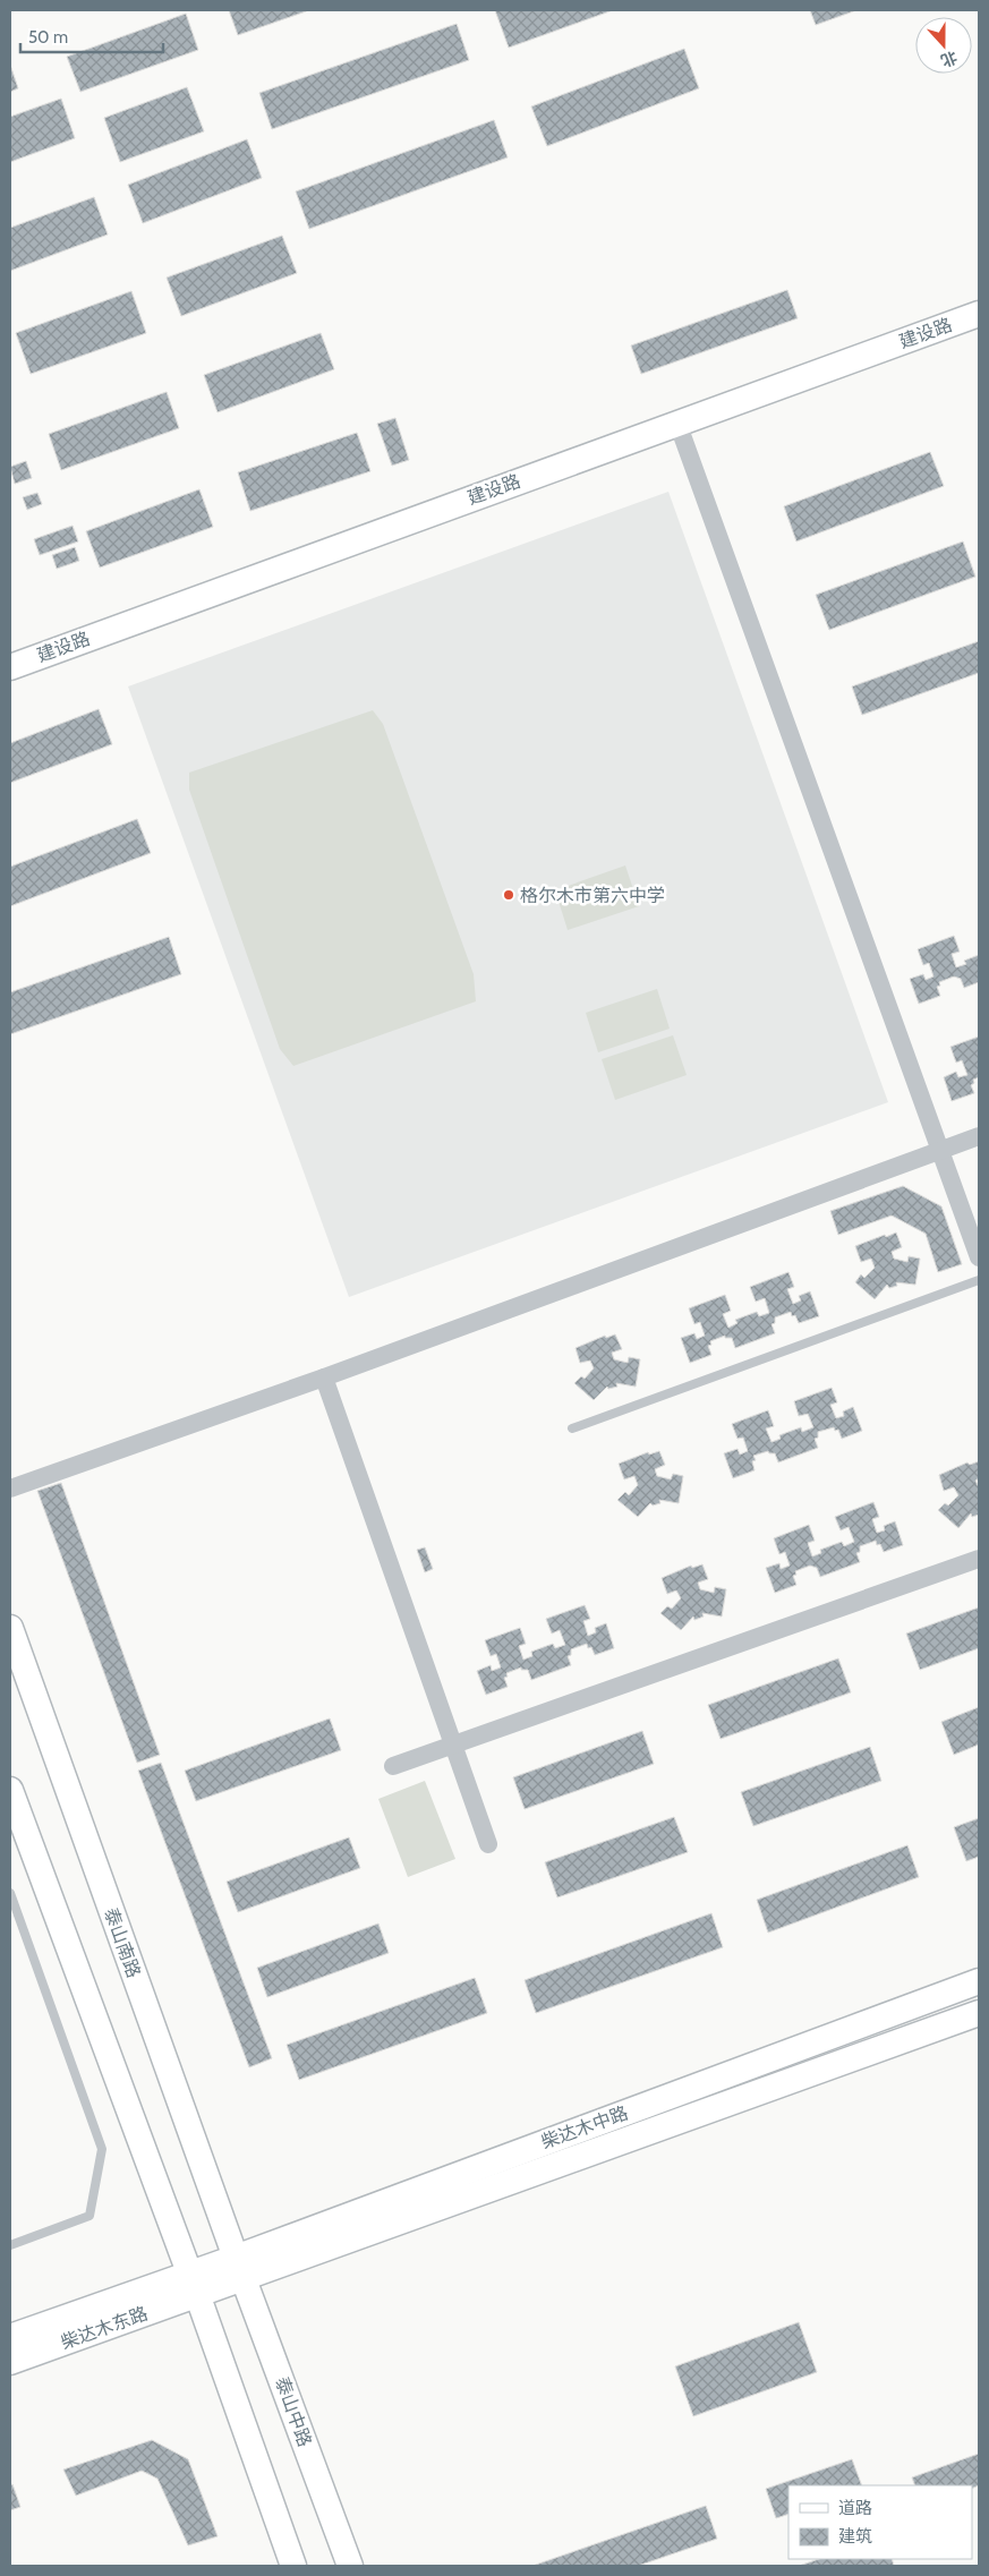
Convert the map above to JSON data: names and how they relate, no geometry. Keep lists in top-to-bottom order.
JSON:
{
  "streets": {
    "street": [
      "建设路",
      "泰山南路",
      "柴达木中路",
      "柴达木东路",
      "泰山中路"
    ]
  },
  "crossings": [
    ["泰山南路", "柴达木中路"],
    ["泰山南路", "泰山中路"],
    ["柴达木中路", "柴达木东路"],
    ["柴达木中路", "泰山中路"]
  ],
  "places": ["格尔木市第六中学"],
  "legend": ["道路", "建筑"],
  "scale_bar": "50 m",
  "north": "bottom"
}
